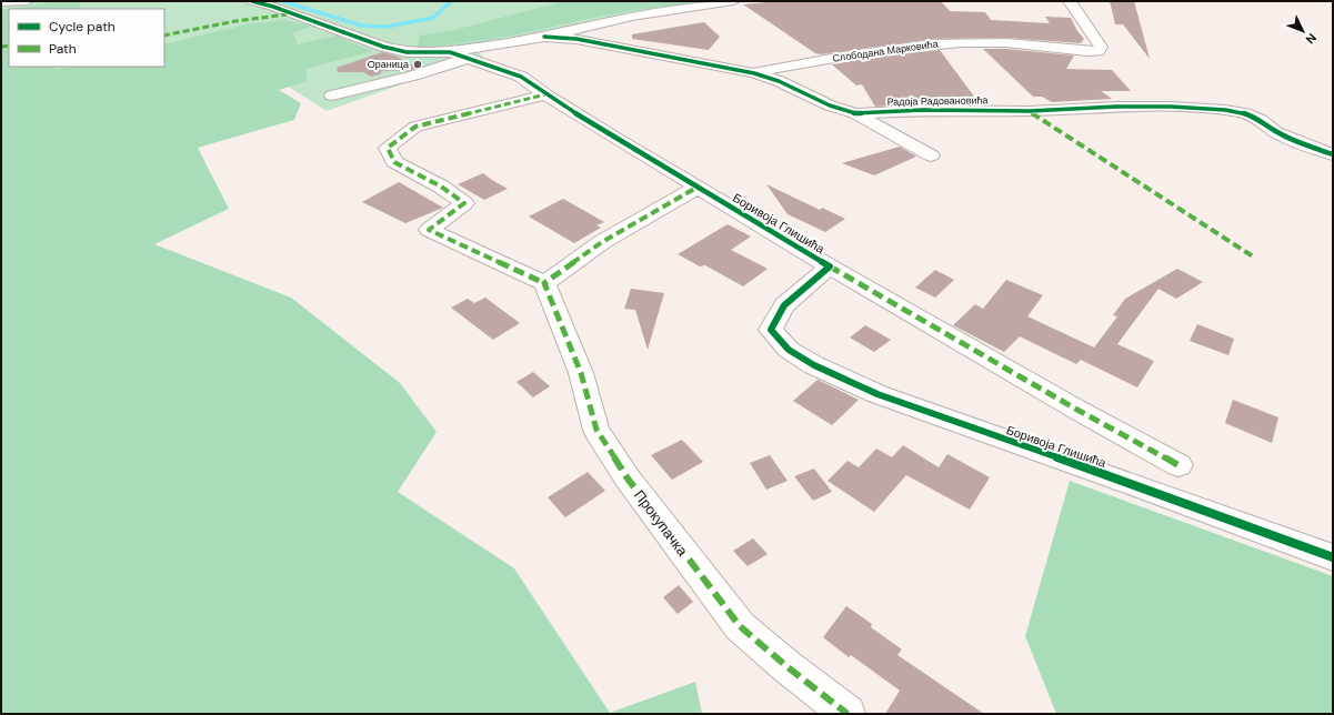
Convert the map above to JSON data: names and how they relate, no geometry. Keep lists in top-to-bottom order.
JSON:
{
  "streets": {
    "street": [
      "Слободана Марковића",
      "Радоја Радовановића",
      "Боривоја Глишића",
      "Прокупачка"
    ]
  },
  "crossings": [
    ["Слободана Марковића", "Радоја Радовановића"]
  ],
  "places": ["Ораница"],
  "legend": ["Cycle path", "Path"],
  "north": "bottom right"
}
